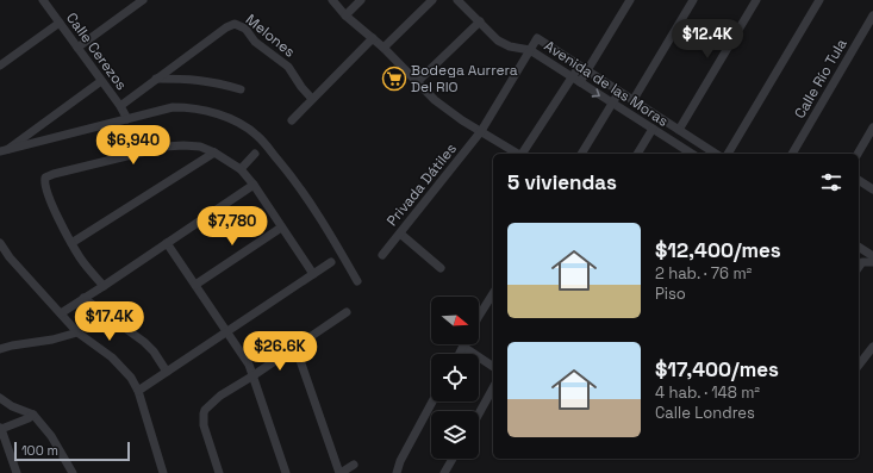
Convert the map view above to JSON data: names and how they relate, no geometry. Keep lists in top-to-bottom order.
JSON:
{
  "streets": {
    "street": [
      "Melones",
      "Calle Cerezos",
      "Calle Río Tula",
      "Avenida de las Moras",
      "Privada Dátiles"
    ]
  },
  "crossings": [
    ["Avenida de las Moras", "Privada Dátiles"]
  ],
  "places": {
    "supermarket": ["Bodega Aurrera Del RIO"]
  },
  "scale_bar": "100 m",
  "north": "right",
  "page": {
    "price": [
      "$12.4K",
      "$6,940",
      "$7,780",
      "$17.4K",
      "$26.6K"
    ],
    "heading": "5 viviendas",
    "list": [
      {
        "name": "$12,400/mes",
        "note": "2 hab. · 76 m² · Piso"
      },
      {
        "name": "$17,400/mes",
        "note": "4 hab. · 148 m² · Calle Londres"
      }
    ],
    "scale": "100 m"
  }
}
